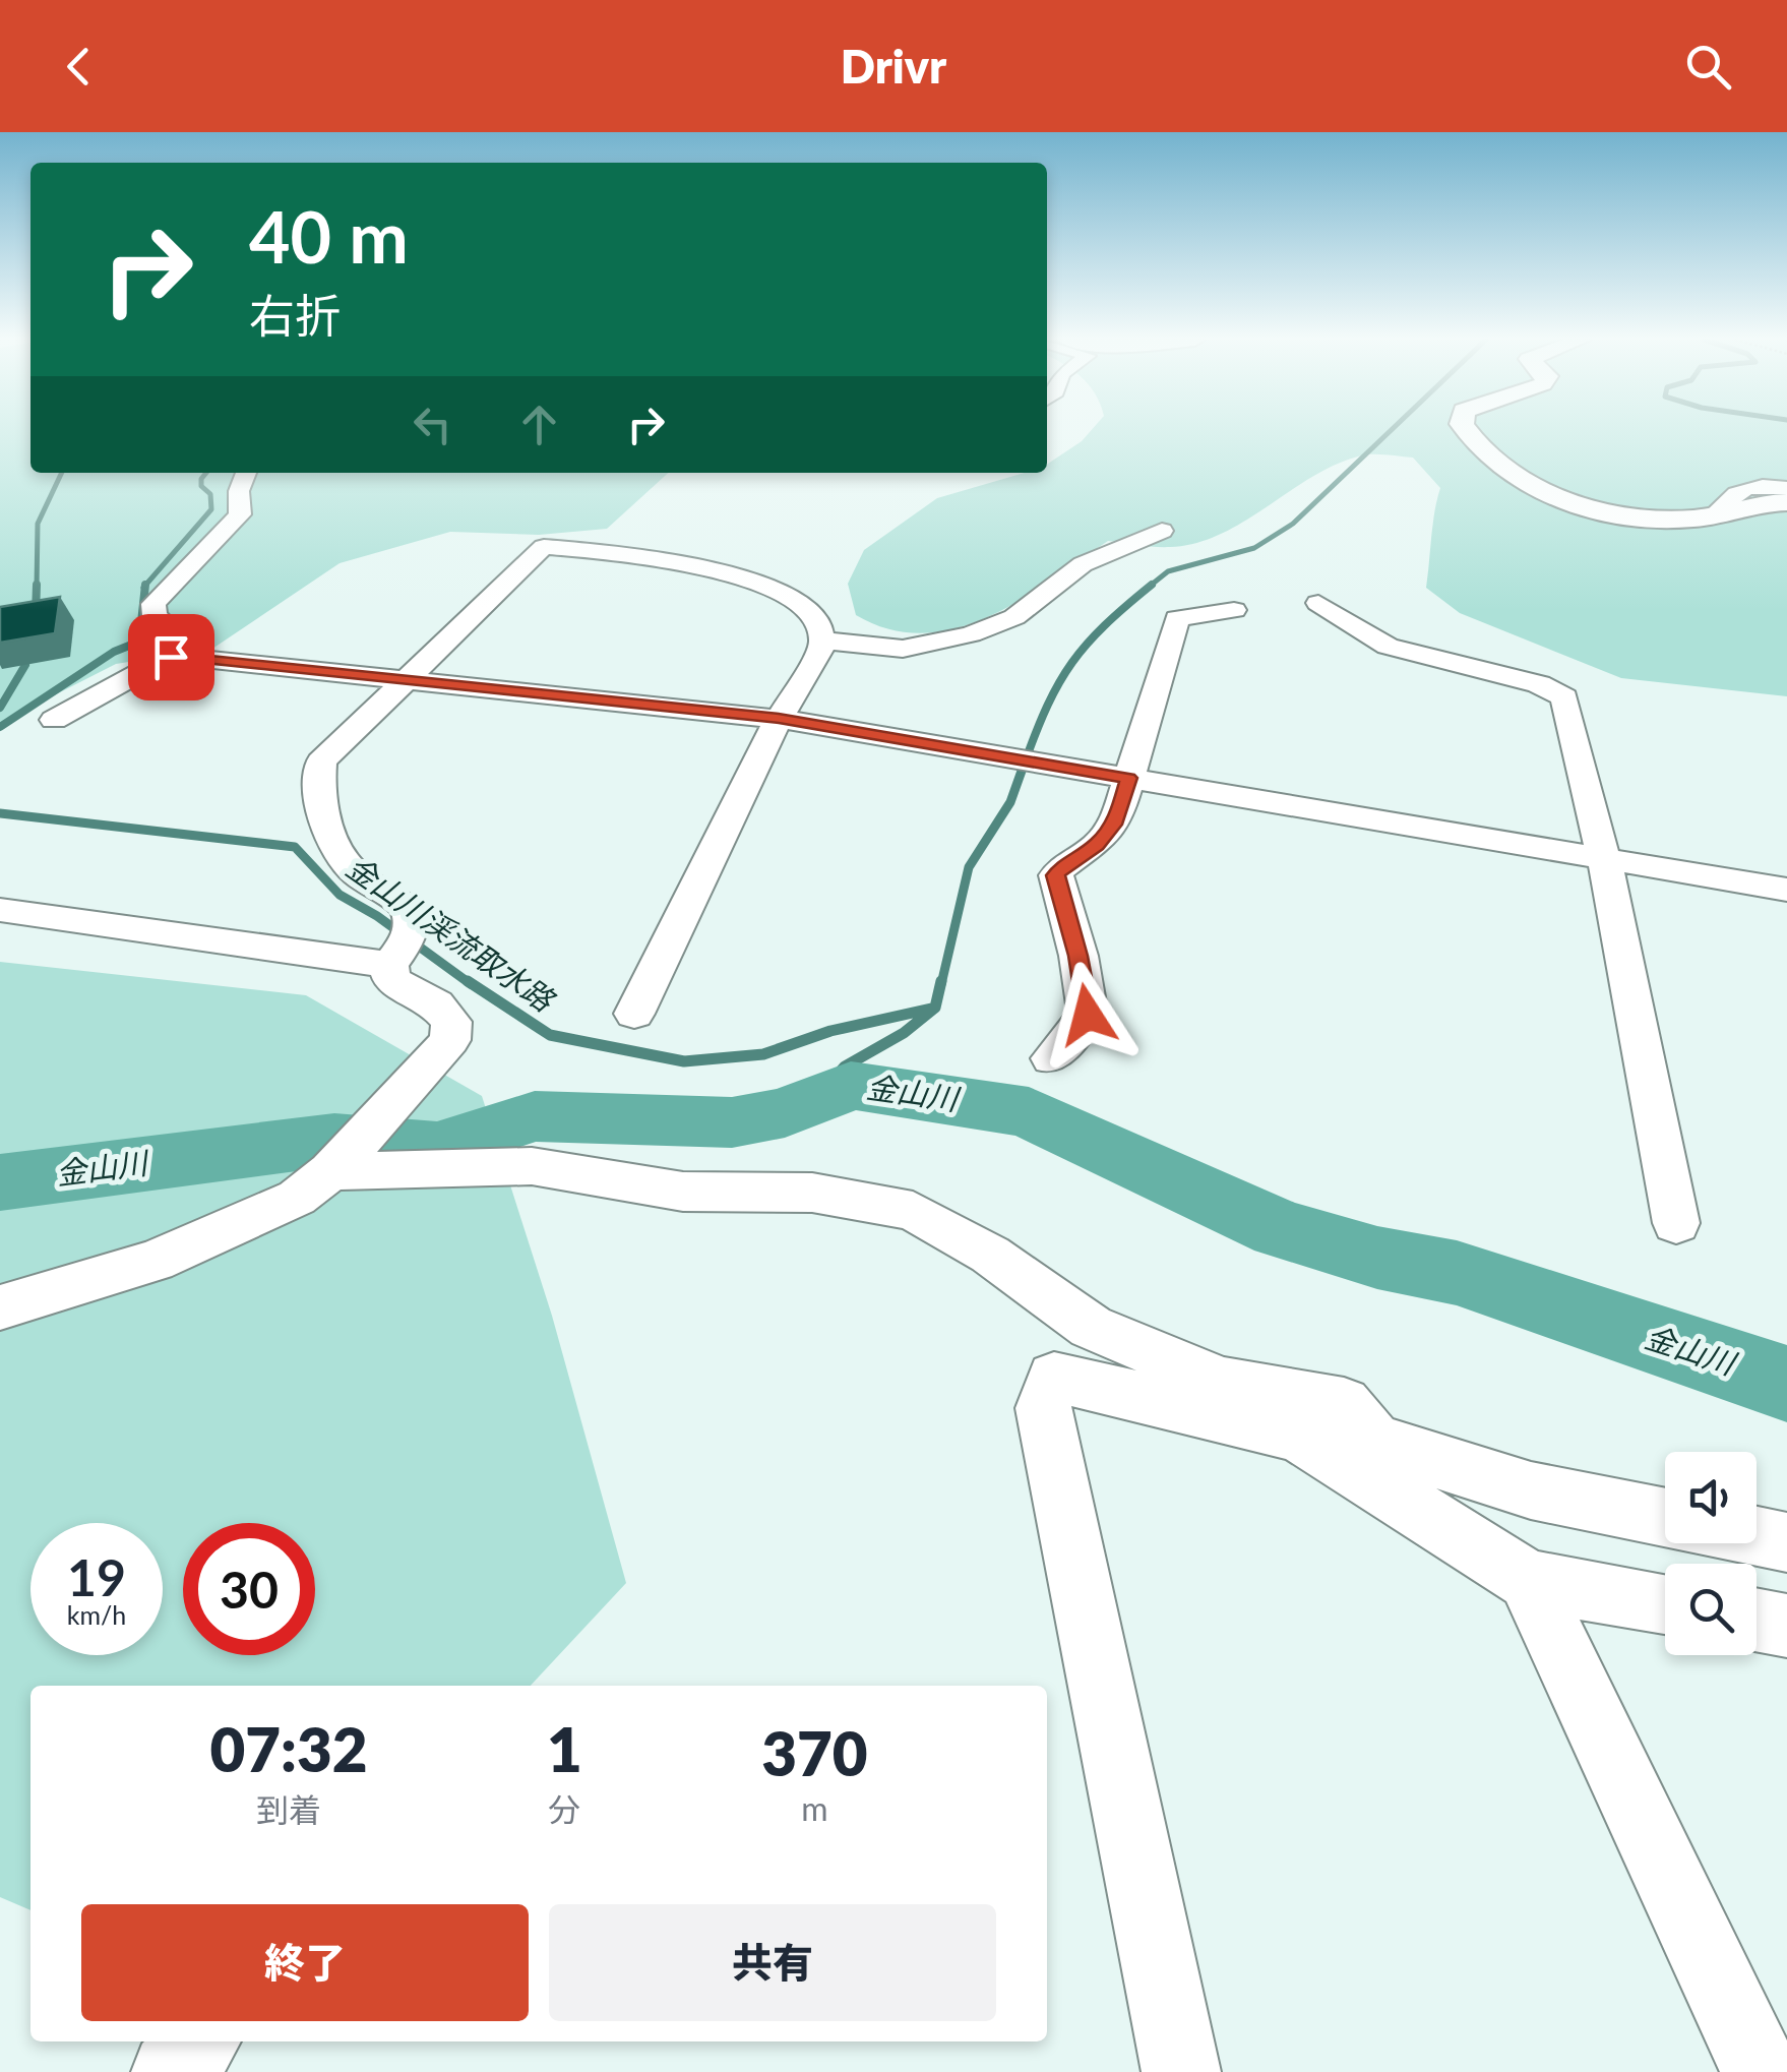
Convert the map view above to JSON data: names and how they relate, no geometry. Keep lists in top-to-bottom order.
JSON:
{
  "water": ["金山川渓流取水路", "金山川"],
  "page": {
    "header": "Drivr",
    "turn": ["40 m", "右折"],
    "speed": "19 km/h",
    "limit": "30",
    "eta": [
      "07:32",
      "到着",
      "1",
      "分",
      "370",
      "m"
    ],
    "buttons": ["終了", "共有"]
  }
}
